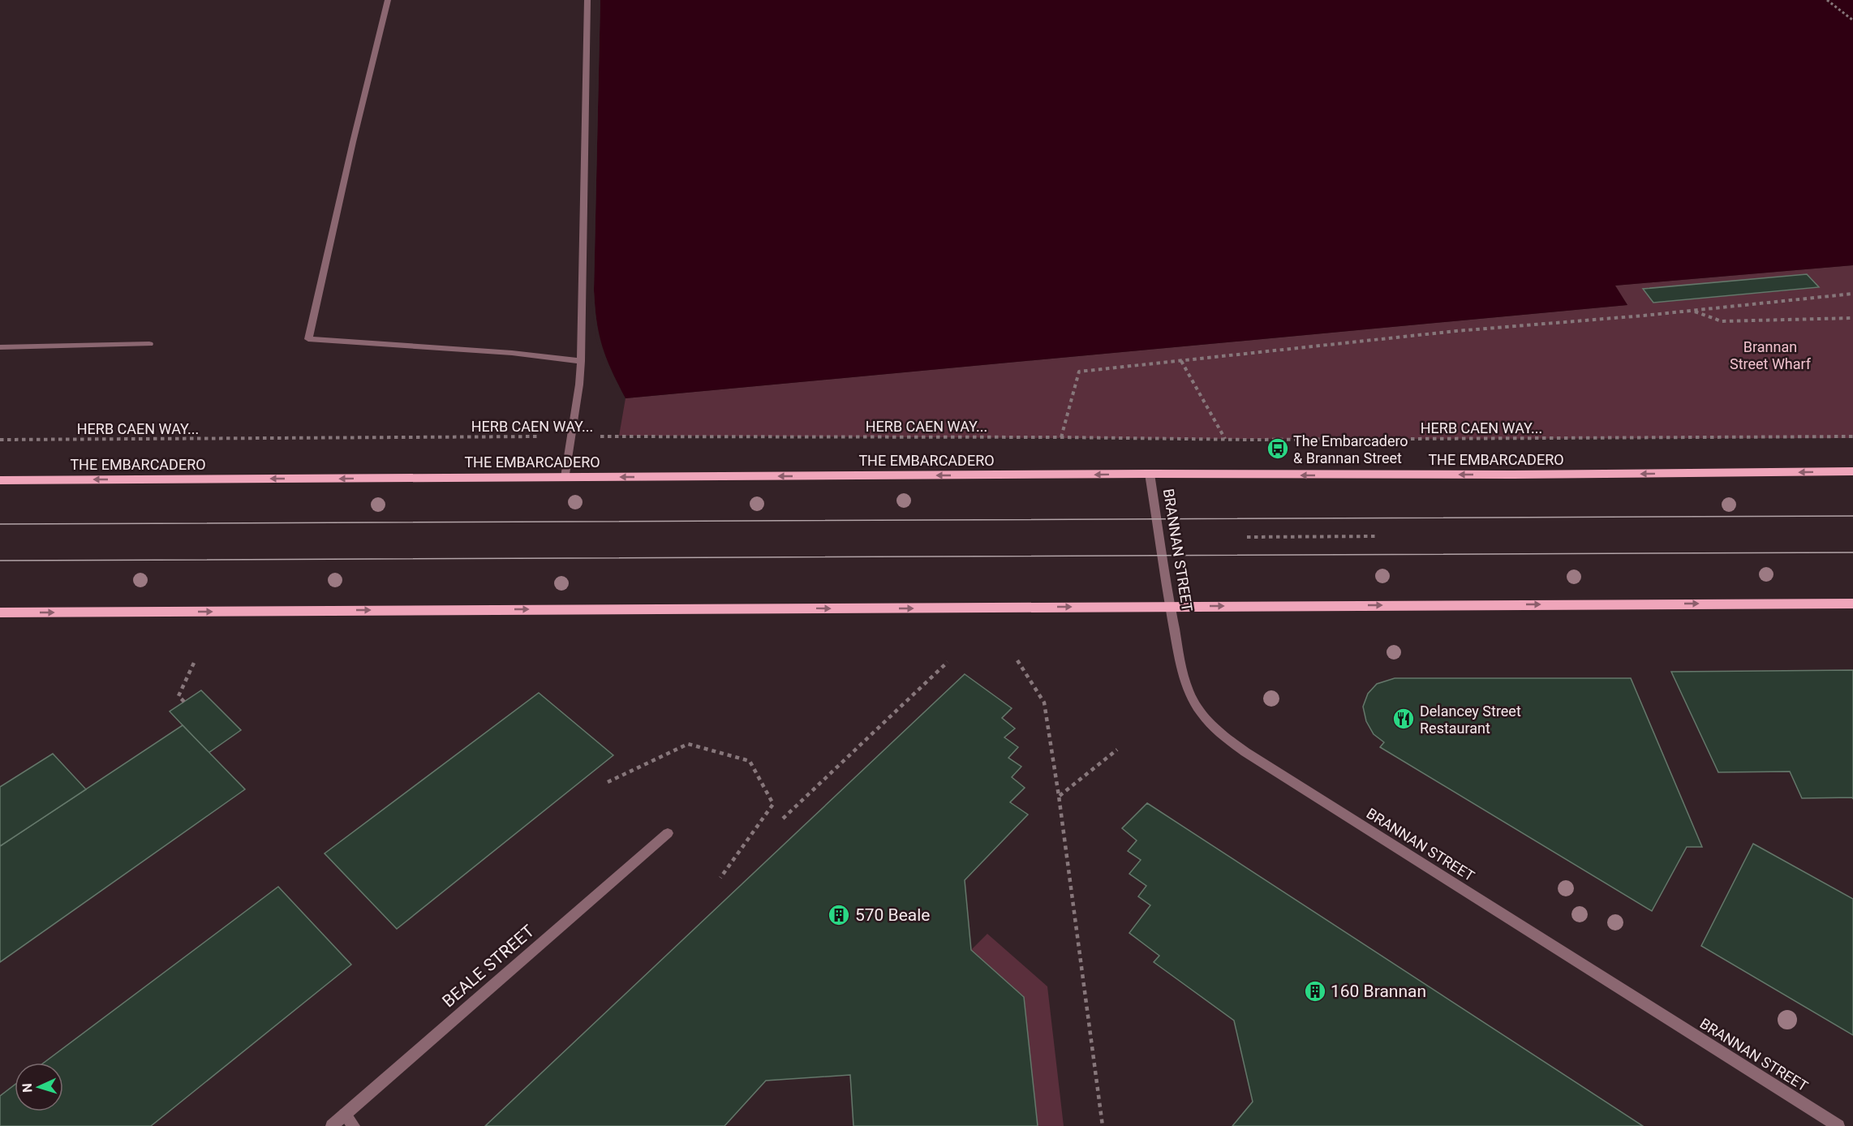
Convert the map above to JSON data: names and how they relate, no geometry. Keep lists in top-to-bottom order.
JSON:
{
  "streets": {
    "main road": ["THE EMBARCADERO"],
    "street": ["BRANNAN STREET", "BEALE STREET"],
    "path": ["HERB CAEN WAY..."]
  },
  "crossings": [
    ["THE EMBARCADERO", "BRANNAN STREET"]
  ],
  "one_way": ["THE EMBARCADERO"],
  "parks": ["Brannan Street Wharf"],
  "places": {
    "bus stop": ["The Embarcadero & Brannan Street"],
    "restaurant": ["Delancey Street Restaurant"],
    "building": ["570 Beale", "160 Brannan"]
  },
  "north": "left"
}
